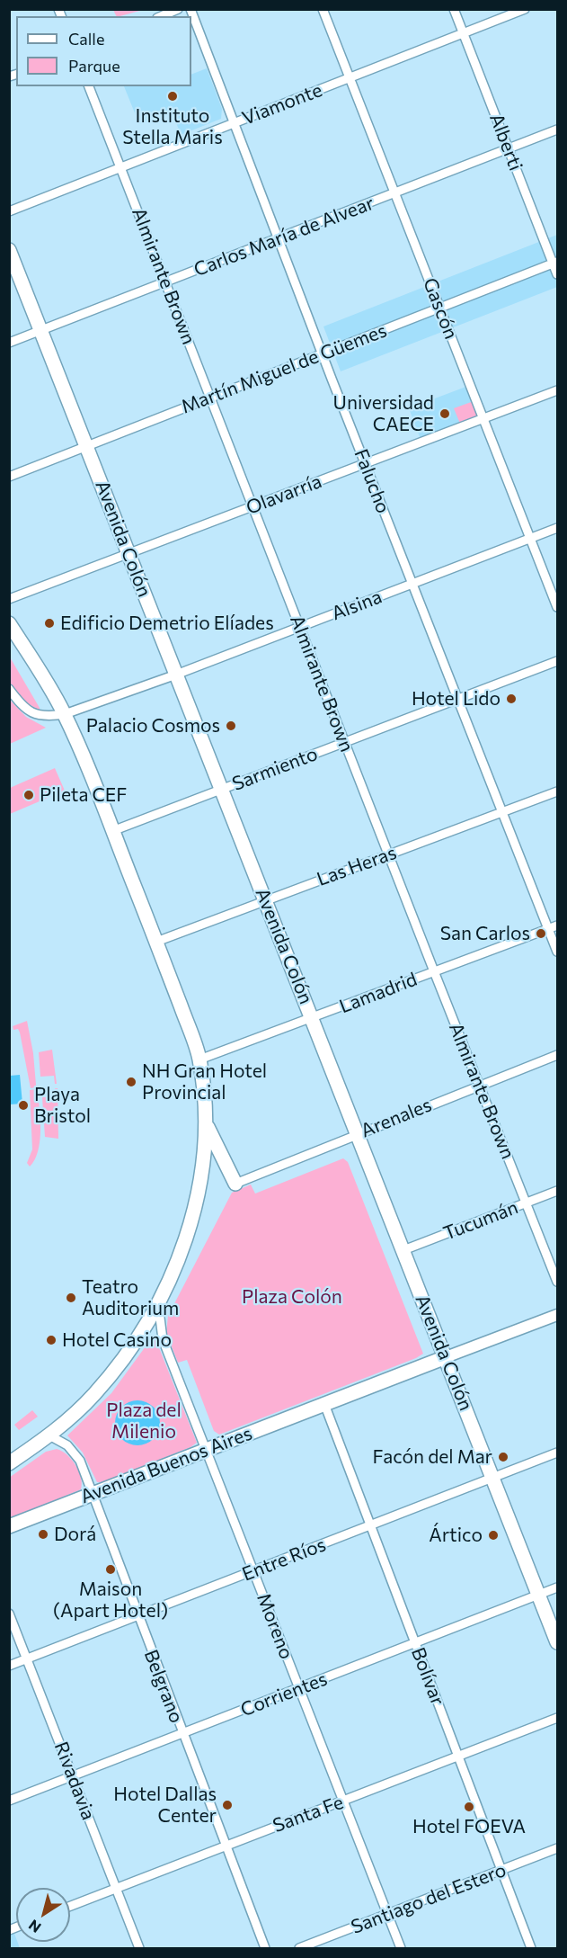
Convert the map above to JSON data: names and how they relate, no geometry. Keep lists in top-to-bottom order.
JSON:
{
  "streets": {
    "main road": ["Avenida Colón", "Avenida Buenos Aires"],
    "street": [
      "Viamonte",
      "Alberti",
      "Carlos María de Alvear",
      "Almirante Brown",
      "Gascón",
      "Martín Miguel de Güemes",
      "Falucho",
      "Olavarría",
      "Alsina",
      "Sarmiento",
      "Las Heras",
      "Lamadrid",
      "Arenales",
      "Tucumán",
      "Entre Ríos",
      "Moreno",
      "Bolívar",
      "Belgrano",
      "Corrientes",
      "Rivadavia",
      "Santa Fe",
      "Santiago del Estero"
    ]
  },
  "crossings": [
    ["Viamonte", "Alberti"],
    ["Viamonte", "Almirante Brown"],
    ["Viamonte", "Gascón"],
    ["Viamonte", "Falucho"],
    ["Alberti", "Carlos María de Alvear"],
    ["Alberti", "Martín Miguel de Güemes"],
    ["Carlos María de Alvear", "Almirante Brown"],
    ["Carlos María de Alvear", "Gascón"],
    ["Carlos María de Alvear", "Falucho"],
    ["Carlos María de Alvear", "Avenida Colón"],
    ["Almirante Brown", "Martín Miguel de Güemes"],
    ["Almirante Brown", "Olavarría"],
    ["Almirante Brown", "Alsina"],
    ["Almirante Brown", "Sarmiento"],
    ["Almirante Brown", "Las Heras"],
    ["Almirante Brown", "Lamadrid"],
    ["Almirante Brown", "Arenales"],
    ["Almirante Brown", "Tucumán"],
    ["Gascón", "Martín Miguel de Güemes"],
    ["Gascón", "Olavarría"],
    ["Gascón", "Alsina"],
    ["Martín Miguel de Güemes", "Falucho"],
    ["Martín Miguel de Güemes", "Avenida Colón"],
    ["Falucho", "Olavarría"],
    ["Falucho", "Alsina"],
    ["Falucho", "Sarmiento"],
    ["Falucho", "Las Heras"],
    ["Falucho", "Lamadrid"],
    ["Olavarría", "Avenida Colón"],
    ["Avenida Colón", "Alsina"],
    ["Avenida Colón", "Sarmiento"],
    ["Avenida Colón", "Las Heras"],
    ["Avenida Colón", "Lamadrid"],
    ["Avenida Colón", "Arenales"],
    ["Avenida Colón", "Tucumán"],
    ["Avenida Colón", "Avenida Buenos Aires"],
    ["Avenida Colón", "Entre Ríos"],
    ["Avenida Colón", "Corrientes"],
    ["Avenida Buenos Aires", "Moreno"],
    ["Avenida Buenos Aires", "Bolívar"],
    ["Avenida Buenos Aires", "Belgrano"],
    ["Entre Ríos", "Moreno"],
    ["Entre Ríos", "Bolívar"],
    ["Entre Ríos", "Belgrano"],
    ["Entre Ríos", "Rivadavia"],
    ["Moreno", "Corrientes"],
    ["Moreno", "Santa Fe"],
    ["Moreno", "Santiago del Estero"],
    ["Bolívar", "Corrientes"],
    ["Bolívar", "Santa Fe"],
    ["Bolívar", "Santiago del Estero"],
    ["Belgrano", "Corrientes"],
    ["Belgrano", "Santa Fe"],
    ["Corrientes", "Rivadavia"],
    ["Rivadavia", "Santa Fe"]
  ],
  "parks": ["Plaza Colón", "Plaza del Milenio"],
  "places": [
    "Instituto Stella Maris",
    "Universidad CAECE",
    "Edificio Demetrio Elíades",
    "Hotel Lido",
    "Palacio Cosmos",
    "Pileta CEF",
    "San Carlos",
    "NH Gran Hotel Provincial",
    "Playa Bristol",
    "Teatro Auditorium",
    "Hotel Casino",
    "Facón del Mar",
    "Dorá",
    "Ártico",
    "Maison (Apart Hotel)",
    "Hotel Dallas Center",
    "Hotel FOEVA"
  ],
  "legend": ["Calle", "Parque"],
  "north": "bottom left"
}
